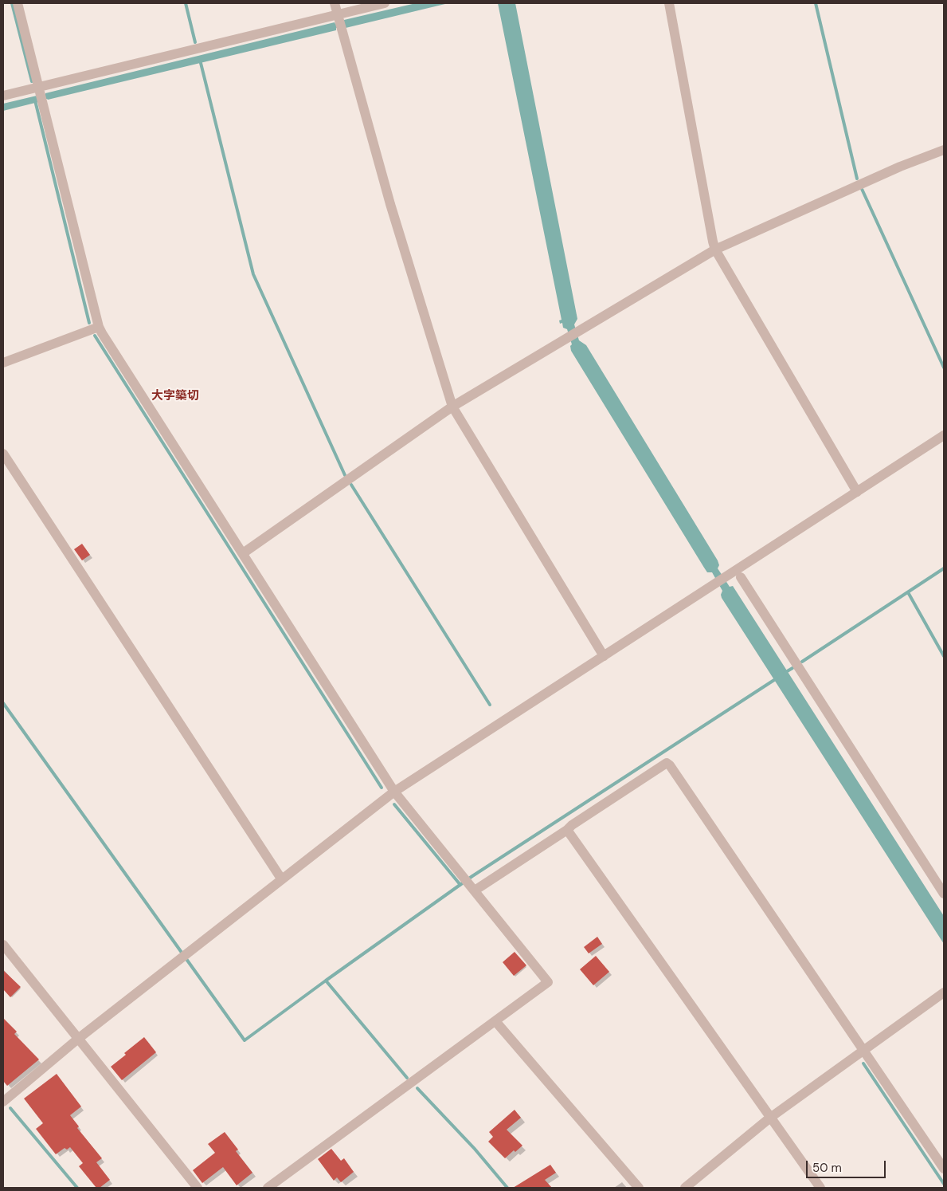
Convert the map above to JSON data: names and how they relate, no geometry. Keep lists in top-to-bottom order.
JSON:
{
  "districts": ["大字築切"],
  "scale_bar": "50 m"
}
